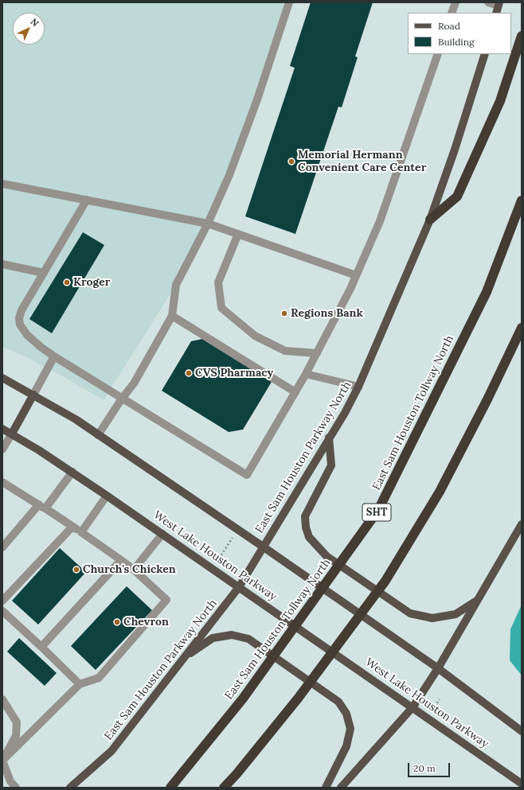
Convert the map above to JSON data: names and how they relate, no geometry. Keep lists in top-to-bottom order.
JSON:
{
  "streets": {
    "highway": ["East Sam Houston Tollway North", "SHT"],
    "main road": ["East Sam Houston Parkway North", "West Lake Houston Parkway"]
  },
  "crossings": [
    ["East Sam Houston Parkway North", "West Lake Houston Parkway"]
  ],
  "places": [
    "Memorial Hermann Convenient Care Center",
    "Kroger",
    "Regions Bank",
    "CVS Pharmacy",
    "Church's Chicken",
    "Chevron"
  ],
  "legend": ["Road", "Building"],
  "scale_bar": "20 m",
  "north": "top right"
}
